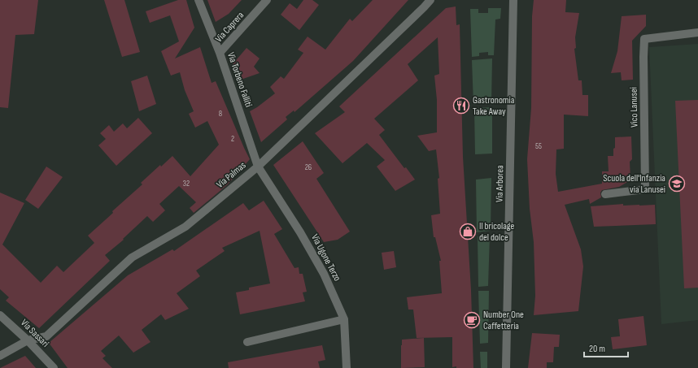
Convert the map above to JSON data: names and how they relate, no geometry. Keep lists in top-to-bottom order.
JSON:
{
  "streets": {
    "street": [
      "Via Caprera",
      "Via Torbeno Falliti",
      "Vico Lanusei",
      "Via Palmas",
      "Via Arborea",
      "Via Ugone Terzo",
      "Via Sassari"
    ]
  },
  "crossings": [
    ["Via Caprera", "Via Torbeno Falliti"],
    ["Via Torbeno Falliti", "Via Palmas"],
    ["Via Torbeno Falliti", "Via Ugone Terzo"],
    ["Via Palmas", "Via Ugone Terzo"],
    ["Via Palmas", "Via Sassari"]
  ],
  "places": {
    "restaurant": ["Gastronomia Take Away"],
    "school or university": ["Scuola dell'Infanzia via Lanusei"],
    "shop": ["Il bricolage del dolce"],
    "cafe": ["Number One Caffetteria"]
  },
  "house_numbers": [
    "8",
    "2",
    "55",
    "26",
    "32"
  ],
  "scale_bar": "20 m"
}
